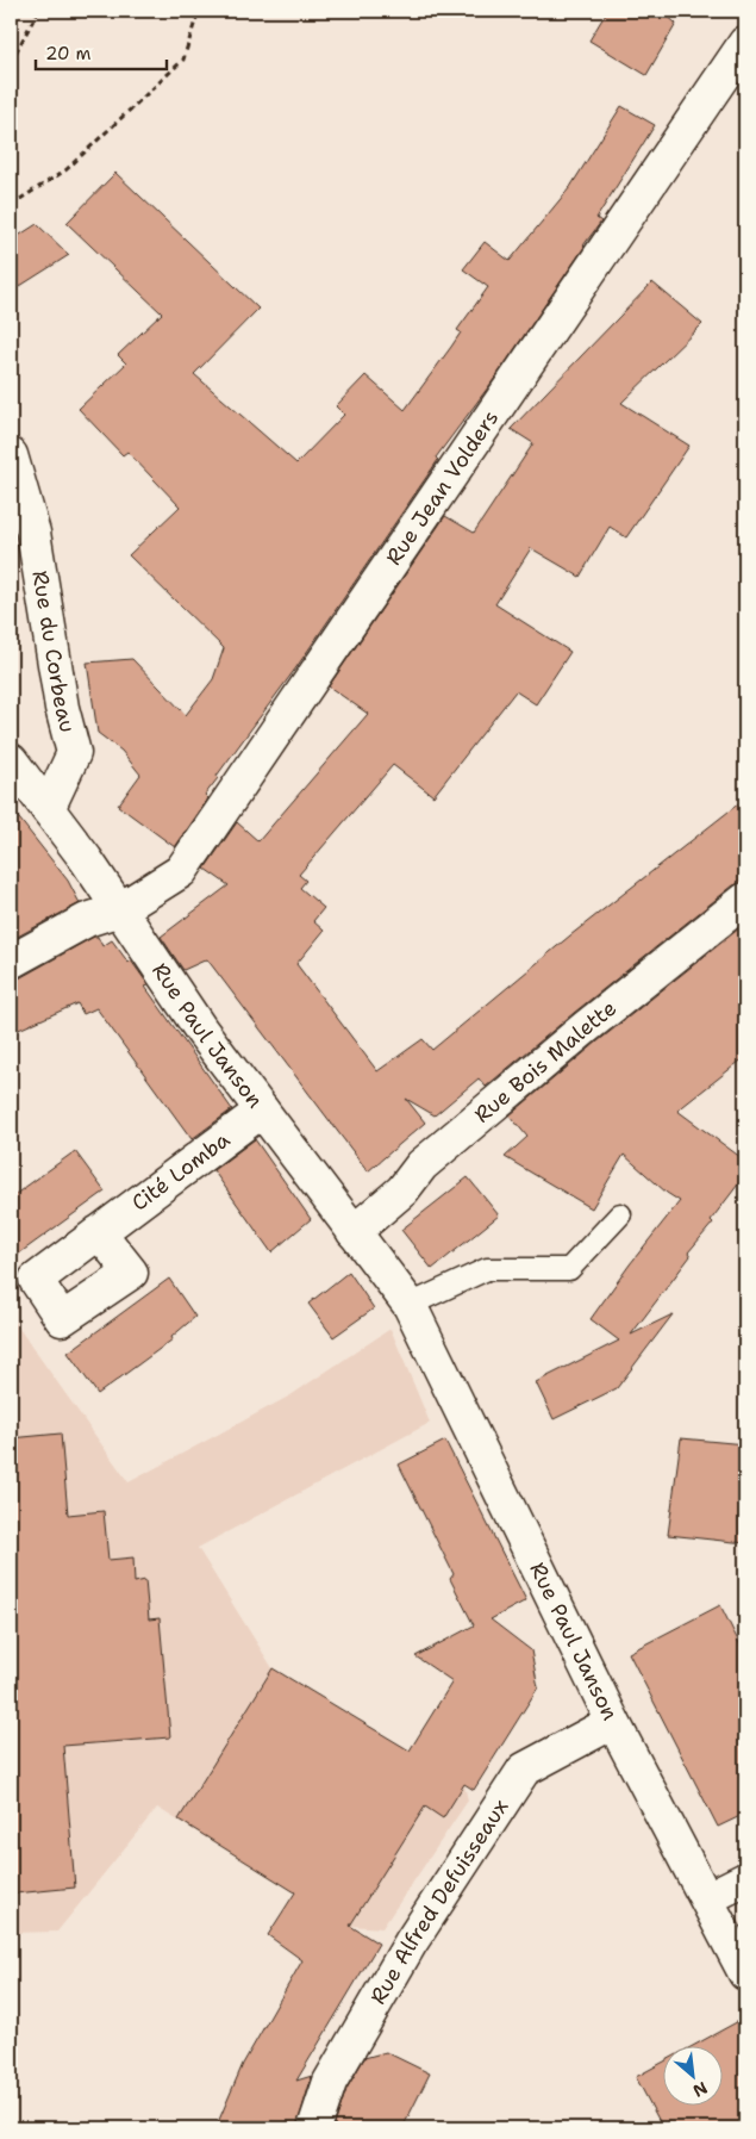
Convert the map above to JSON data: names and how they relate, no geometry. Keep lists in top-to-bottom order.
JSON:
{
  "streets": {
    "street": [
      "Rue Jean Volders",
      "Rue du Corbeau",
      "Rue Paul Janson",
      "Rue Bois Malette",
      "Cité Lomba",
      "Rue Alfred Defuisseaux"
    ]
  },
  "crossings": [
    ["Rue Jean Volders", "Rue Paul Janson"],
    ["Rue du Corbeau", "Rue Paul Janson"],
    ["Rue Paul Janson", "Rue Bois Malette"],
    ["Rue Paul Janson", "Cité Lomba"],
    ["Rue Paul Janson", "Rue Alfred Defuisseaux"]
  ],
  "scale_bar": "20 m",
  "north": "bottom right"
}
